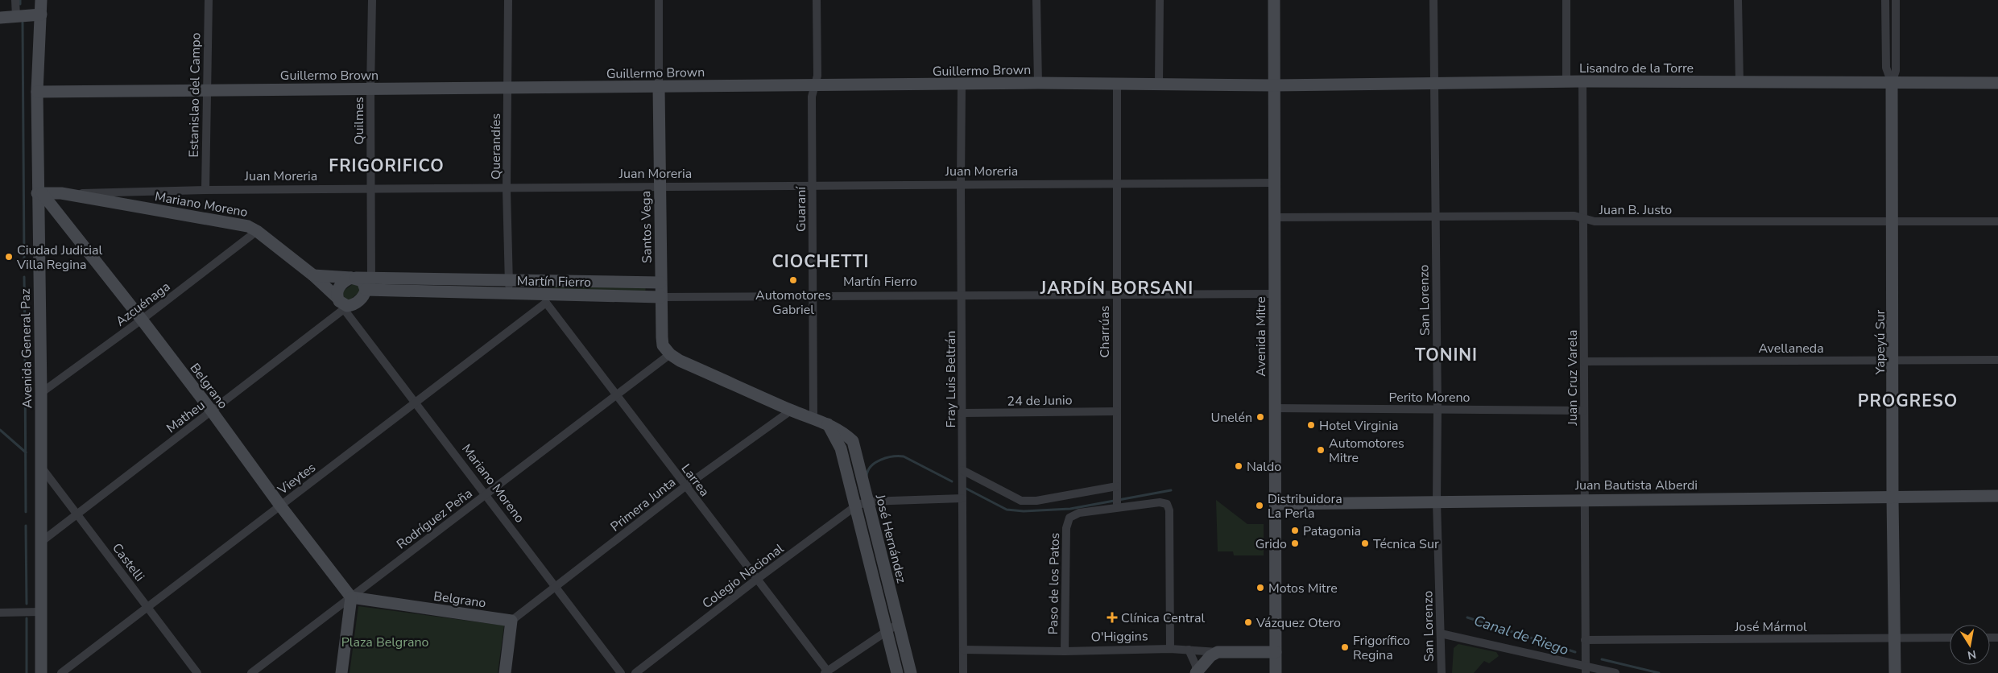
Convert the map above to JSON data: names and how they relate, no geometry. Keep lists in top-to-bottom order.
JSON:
{
  "streets": {
    "street": [
      "Lisandro de la Torre",
      "Guillermo Brown",
      "Estanislao del Campo",
      "Quilmes",
      "Querandíes",
      "Juan Moreria",
      "Mariano Moreno",
      "Guaraní",
      "Juan B. Justo",
      "Santos Vega",
      "Martín Fierro",
      "San Lorenzo",
      "Azcuénaga",
      "Charrúas",
      "Avenida Mitre",
      "Yapeyú Sur",
      "Avellaneda",
      "Avenida General Paz",
      "Juan Cruz Varela",
      "Fray Luis Beltrán",
      "Belgrano",
      "Perito Moreno",
      "24 de Junio",
      "Matheu",
      "Vieytes",
      "Larrea",
      "Juan Bautista Alberdi",
      "Primera Junta",
      "Rodríguez Peña",
      "José Hernández",
      "Castelli",
      "Colegio Nacional",
      "Paso de los Patos",
      "José Mármol",
      "O'Higgins"
    ]
  },
  "crossings": [
    ["Lisandro de la Torre", "Guillermo Brown"],
    ["Lisandro de la Torre", "San Lorenzo"],
    ["Lisandro de la Torre", "Avenida Mitre"],
    ["Lisandro de la Torre", "Yapeyú Sur"],
    ["Lisandro de la Torre", "Juan Cruz Varela"],
    ["Guillermo Brown", "Estanislao del Campo"],
    ["Guillermo Brown", "Quilmes"],
    ["Guillermo Brown", "Querandíes"],
    ["Guillermo Brown", "Guaraní"],
    ["Guillermo Brown", "Santos Vega"],
    ["Guillermo Brown", "Charrúas"],
    ["Guillermo Brown", "Avenida Mitre"],
    ["Guillermo Brown", "Avenida General Paz"],
    ["Guillermo Brown", "Fray Luis Beltrán"],
    ["Estanislao del Campo", "Juan Moreria"],
    ["Quilmes", "Juan Moreria"],
    ["Quilmes", "Mariano Moreno"],
    ["Quilmes", "Martín Fierro"],
    ["Quilmes", "Matheu"],
    ["Querandíes", "Juan Moreria"],
    ["Querandíes", "Martín Fierro"],
    ["Juan Moreria", "Mariano Moreno"],
    ["Juan Moreria", "Guaraní"],
    ["Juan Moreria", "Santos Vega"],
    ["Juan Moreria", "Charrúas"],
    ["Juan Moreria", "Avenida Mitre"],
    ["Juan Moreria", "Avenida General Paz"],
    ["Juan Moreria", "Fray Luis Beltrán"],
    ["Juan Moreria", "Belgrano"],
    ["Mariano Moreno", "Martín Fierro"],
    ["Mariano Moreno", "Azcuénaga"],
    ["Mariano Moreno", "Matheu"],
    ["Mariano Moreno", "Vieytes"],
    ["Mariano Moreno", "Primera Junta"],
    ["Mariano Moreno", "Rodríguez Peña"],
    ["Guaraní", "Martín Fierro"],
    ["Guaraní", "José Hernández"],
    ["Juan B. Justo", "San Lorenzo"],
    ["Juan B. Justo", "Avenida Mitre"],
    ["Juan B. Justo", "Yapeyú Sur"],
    ["Juan B. Justo", "Juan Cruz Varela"],
    ["Santos Vega", "Martín Fierro"],
    ["Santos Vega", "Rodríguez Peña"],
    ["Santos Vega", "José Hernández"],
    ["Martín Fierro", "Charrúas"],
    ["Martín Fierro", "Avenida Mitre"],
    ["Martín Fierro", "Fray Luis Beltrán"],
    ["Martín Fierro", "Matheu"],
    ["Martín Fierro", "Vieytes"],
    ["Martín Fierro", "Larrea"],
    ["San Lorenzo", "Perito Moreno"],
    ["San Lorenzo", "Juan Bautista Alberdi"],
    ["Azcuénaga", "Avenida General Paz"],
    ["Azcuénaga", "Belgrano"],
    ["Charrúas", "24 de Junio"],
    ["Charrúas", "Paso de los Patos"],
    ["Avenida Mitre", "Perito Moreno"],
    ["Avenida Mitre", "Juan Bautista Alberdi"],
    ["Avenida Mitre", "O'Higgins"],
    ["Yapeyú Sur", "Avellaneda"],
    ["Yapeyú Sur", "Juan Bautista Alberdi"],
    ["Yapeyú Sur", "José Mármol"],
    ["Avellaneda", "Juan Cruz Varela"],
    ["Avenida General Paz", "Belgrano"],
    ["Avenida General Paz", "Matheu"],
    ["Avenida General Paz", "Castelli"],
    ["Juan Cruz Varela", "Perito Moreno"],
    ["Juan Cruz Varela", "Juan Bautista Alberdi"],
    ["Juan Cruz Varela", "José Mármol"],
    ["Fray Luis Beltrán", "24 de Junio"],
    ["Fray Luis Beltrán", "Colegio Nacional"],
    ["Fray Luis Beltrán", "O'Higgins"],
    ["Belgrano", "Matheu"],
    ["Belgrano", "Vieytes"],
    ["Belgrano", "Primera Junta"],
    ["Belgrano", "Rodríguez Peña"],
    ["Matheu", "Castelli"],
    ["Vieytes", "Larrea"],
    ["Vieytes", "Castelli"],
    ["Larrea", "Primera Junta"],
    ["Larrea", "Rodríguez Peña"],
    ["Larrea", "Colegio Nacional"],
    ["Primera Junta", "José Hernández"],
    ["Rodríguez Peña", "José Hernández"],
    ["José Hernández", "Colegio Nacional"],
    ["Paso de los Patos", "O'Higgins"]
  ],
  "districts": [
    "FRIGORIFICO",
    "CIOCHETTI",
    "JARDÍN BORSANI",
    "TONINI",
    "PROGRESO"
  ],
  "water": ["Canal de Riego"],
  "parks": ["Plaza Belgrano"],
  "places": {
    "other": [
      "Ciudad Judicial Villa Regina",
      "Automotores Gabriel",
      "Unelén",
      "Hotel Virginia",
      "Automotores Mitre",
      "Naldo",
      "Distribuidora La Perla",
      "Patagonia",
      "Grido",
      "Técnica Sur",
      "Motos Mitre",
      "Vázquez Otero",
      "Frigorífico Regina"
    ],
    "health": ["Clínica Central"]
  },
  "north": "bottom"
}
